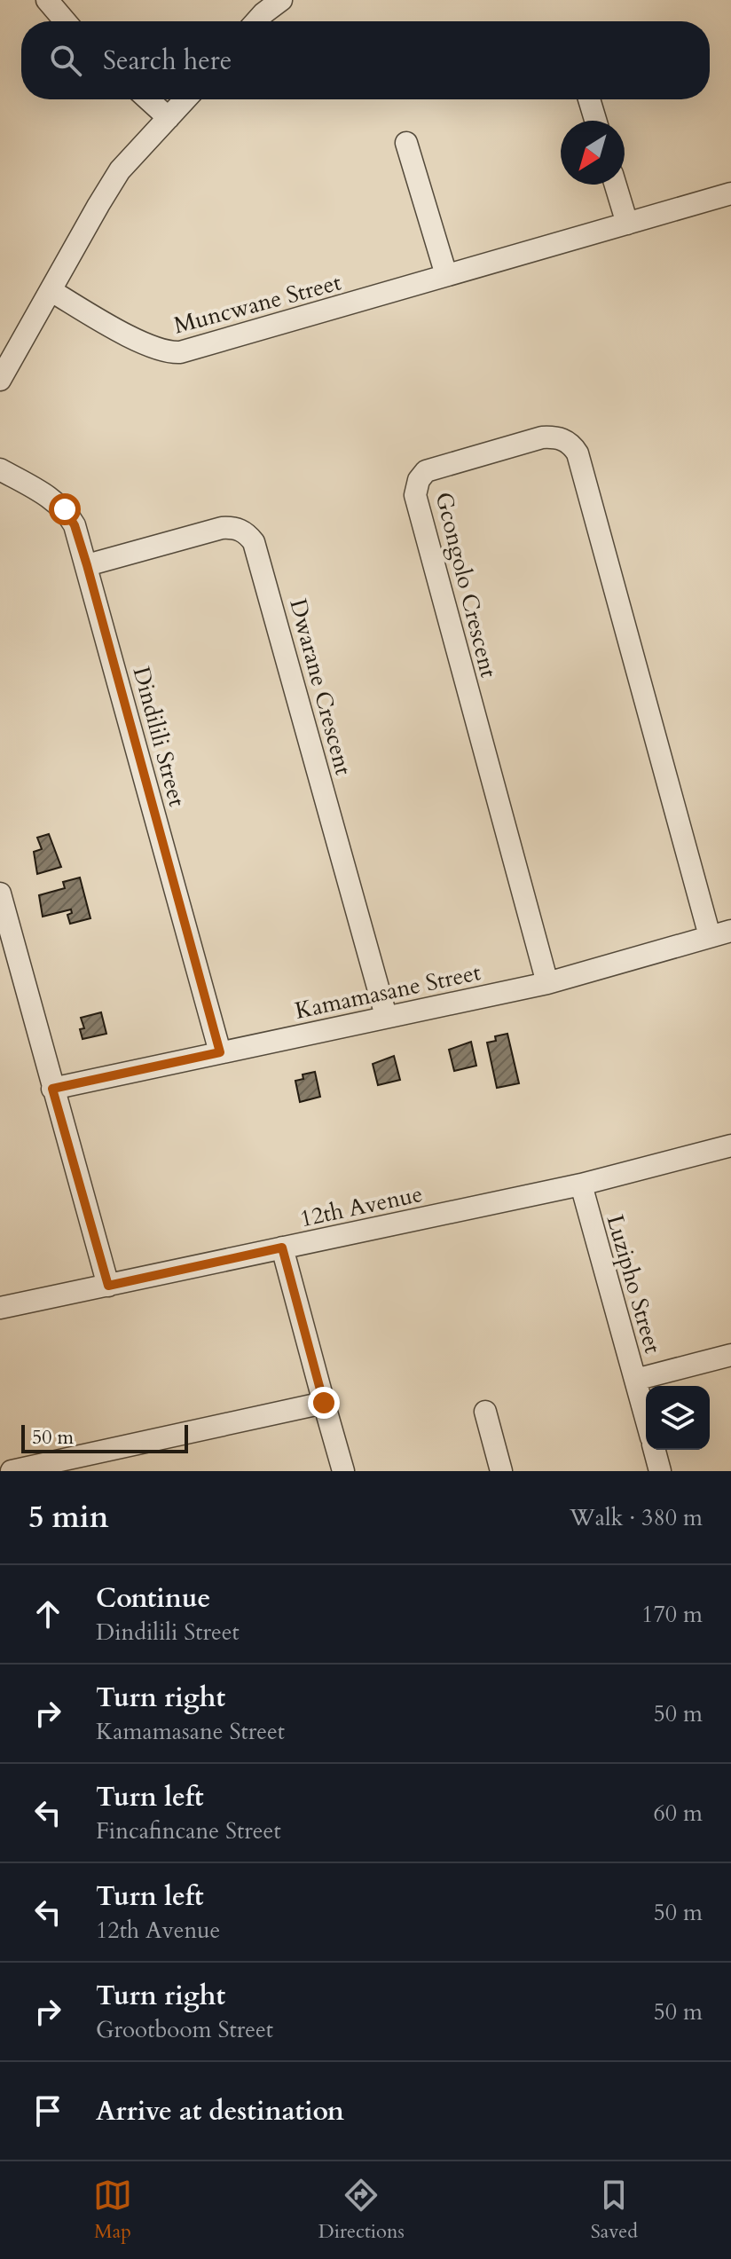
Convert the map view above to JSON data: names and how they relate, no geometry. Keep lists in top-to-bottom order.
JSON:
{
  "streets": {
    "street": [
      "Muncwane Street",
      "Gcongolo Crescent",
      "Dwarane Crescent",
      "Dindilili Street",
      "Kamamasane Street",
      "12th Avenue",
      "Luzipho Street"
    ]
  },
  "crossings": [
    ["Gcongolo Crescent", "Kamamasane Street"],
    ["Dwarane Crescent", "Dindilili Street"],
    ["Dwarane Crescent", "Kamamasane Street"],
    ["Dindilili Street", "Kamamasane Street"],
    ["12th Avenue", "Luzipho Street"]
  ],
  "scale_bar": "50 m",
  "north": "bottom left",
  "page": {
    "search": "Search here",
    "scale": "50 m",
    "heading": ["5 min", "Walk · 380 m"],
    "list": [
      ["Continue", "Dindilili Street", "170 m"],
      ["Turn right", "Kamamasane Street", "50 m"],
      ["Turn left", "Fincafincane Street", "60 m"],
      ["Turn left", "12th Avenue", "50 m"],
      ["Turn right", "Grootboom Street", "50 m"],
      "Arrive at destination"
    ],
    "nav": ["Map", "Directions", "Saved"]
  }
}
